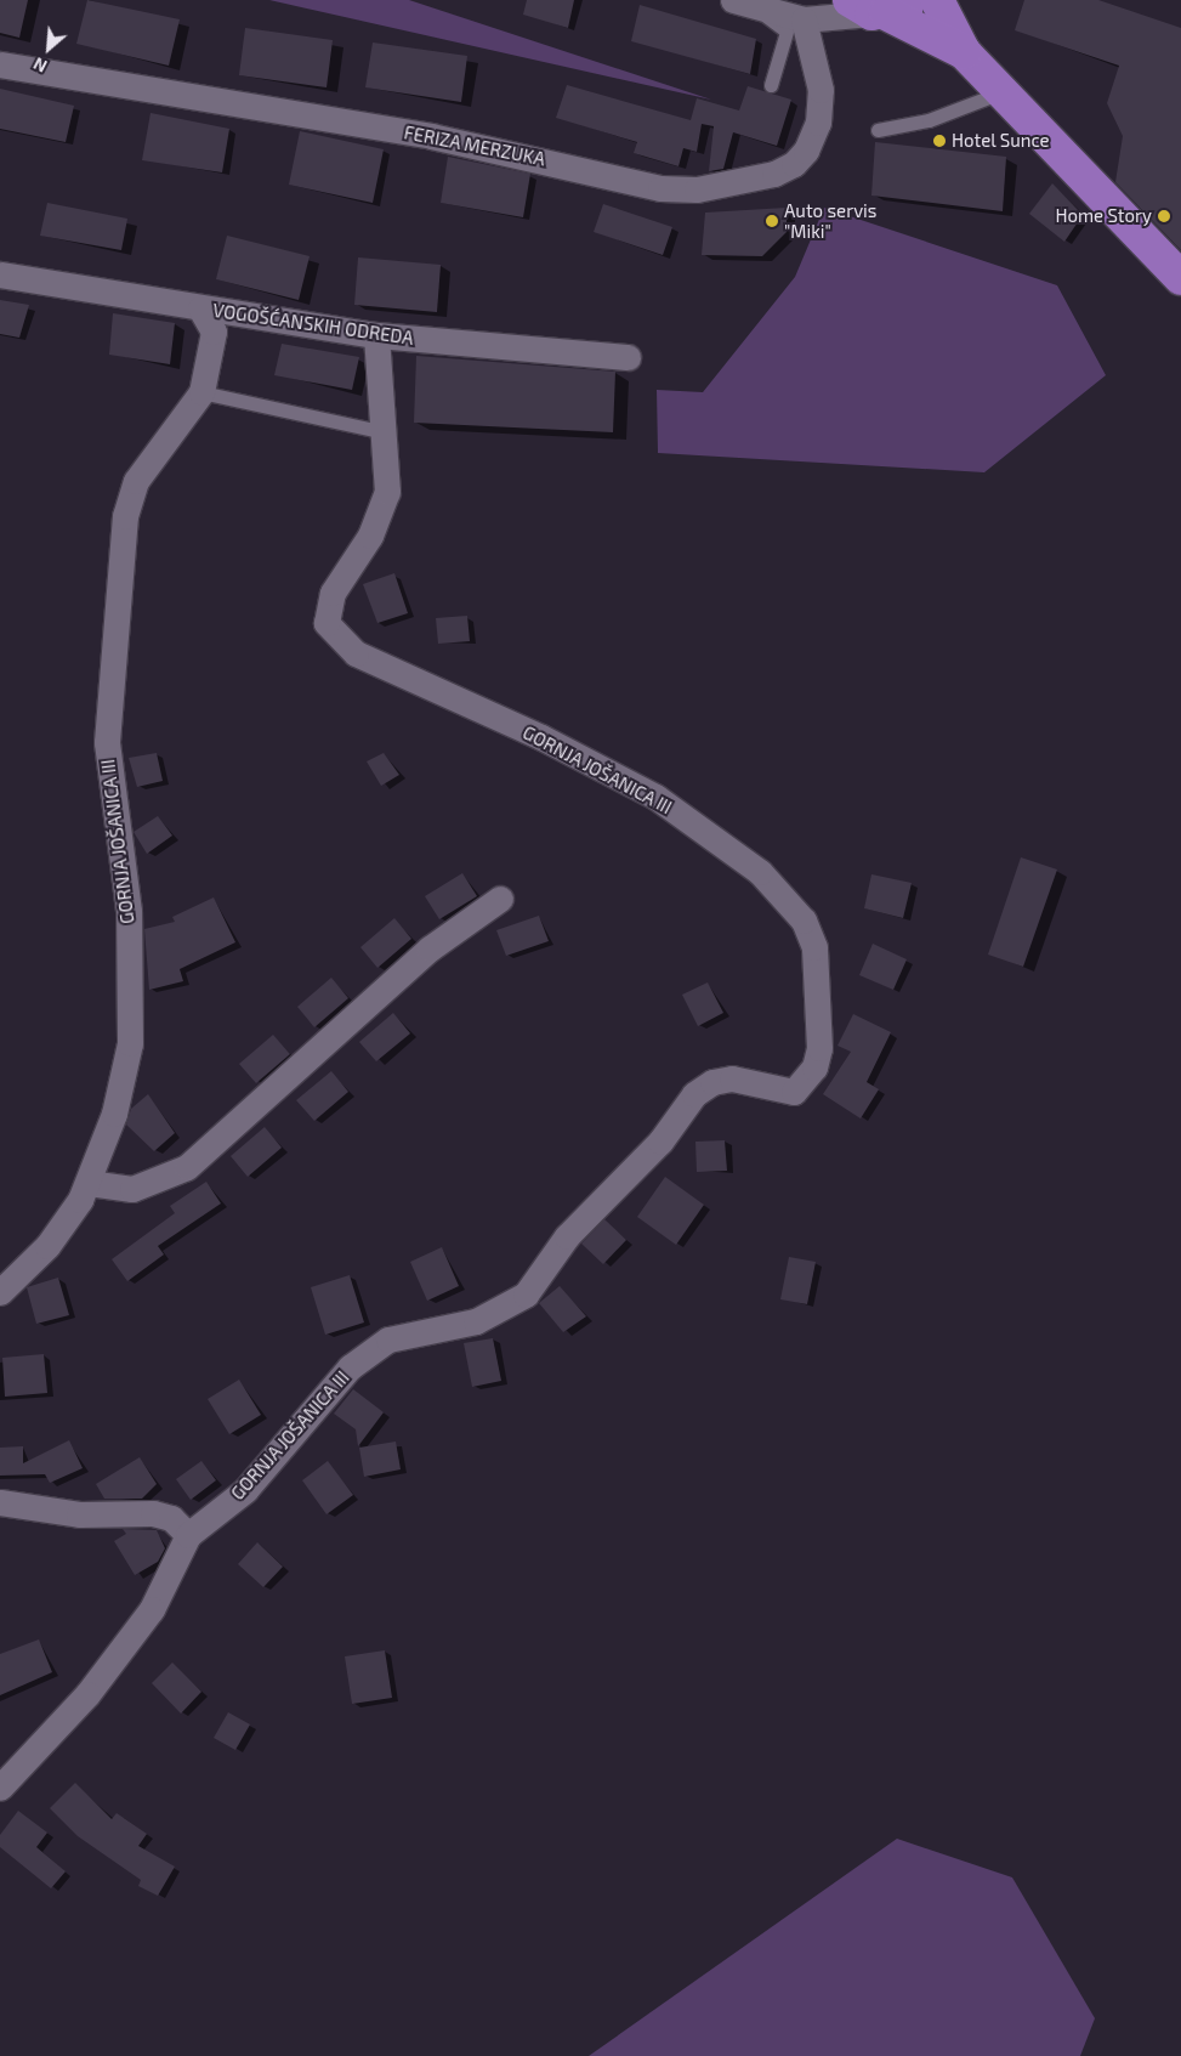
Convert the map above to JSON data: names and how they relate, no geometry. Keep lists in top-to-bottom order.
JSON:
{
  "streets": {
    "street": ["FERIZA MERZUKA", "VOGOŠĆANSKIH ODREDA", "GORNJA JOŠANICA III"]
  },
  "crossings": [
    ["VOGOŠĆANSKIH ODREDA", "GORNJA JOŠANICA III"]
  ],
  "places": ["Hotel Sunce", "Home Story", "Auto servis \"Miki\""],
  "north": "bottom left"
}
